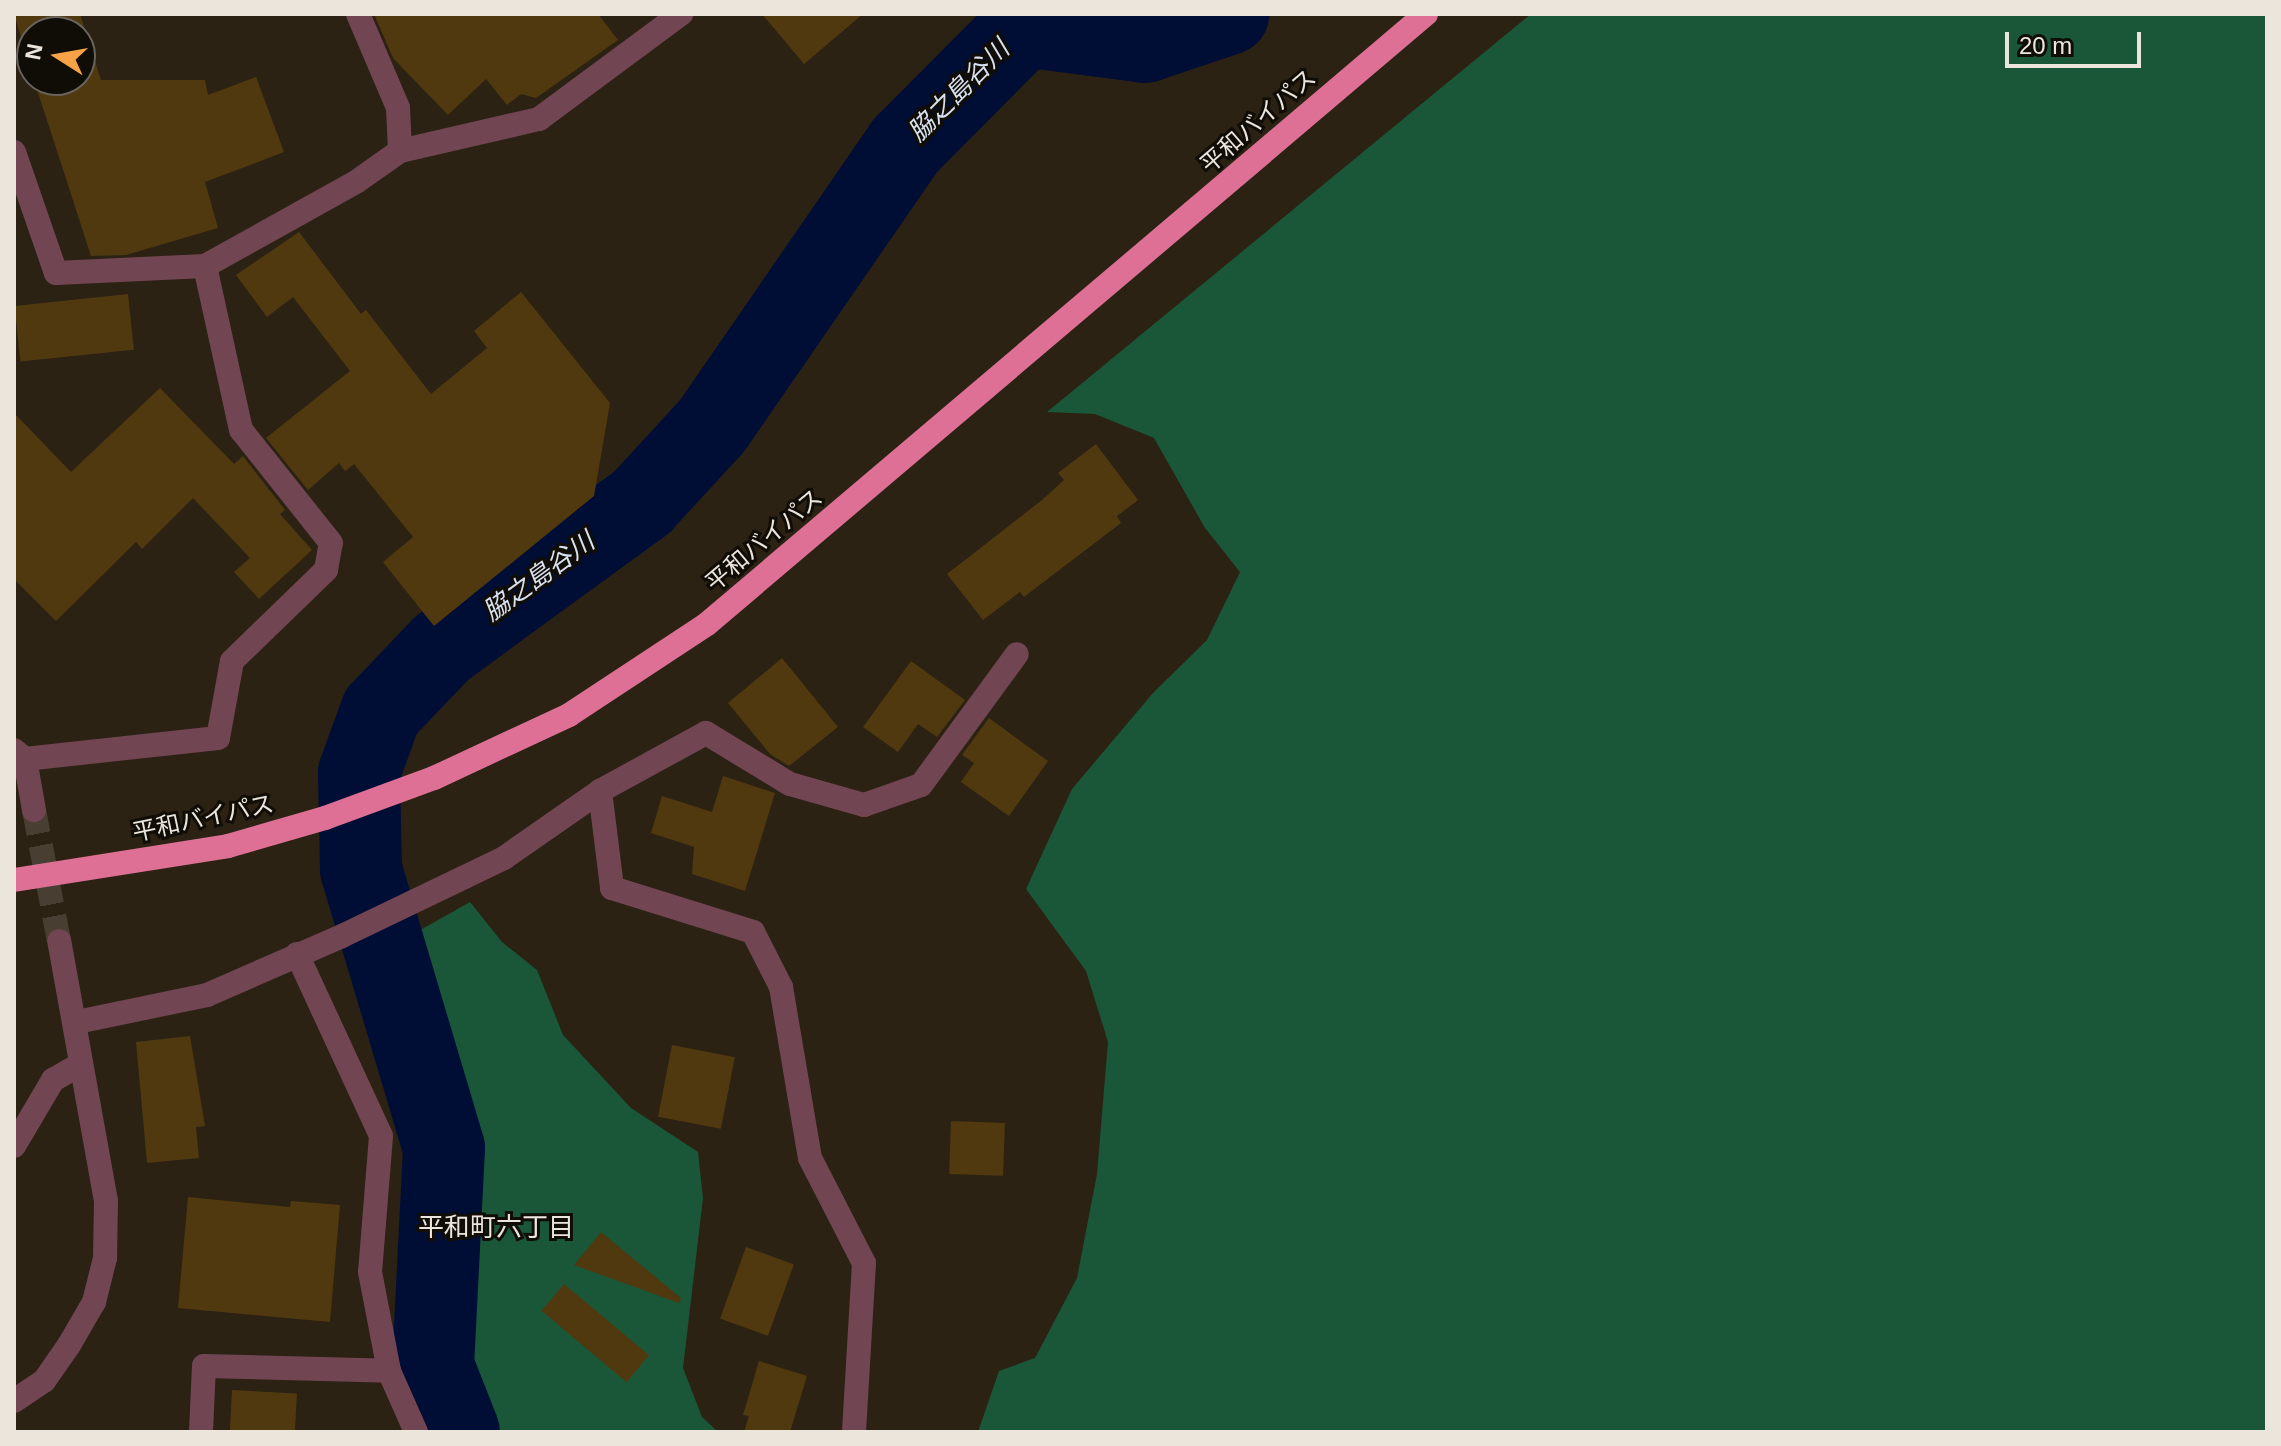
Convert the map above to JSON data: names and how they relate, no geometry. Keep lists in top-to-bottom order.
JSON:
{
  "streets": {
    "highway": ["平和バイパス"]
  },
  "districts": ["平和町六丁目"],
  "water": ["脇之島谷川"],
  "scale_bar": "20 m",
  "north": "left"
}
